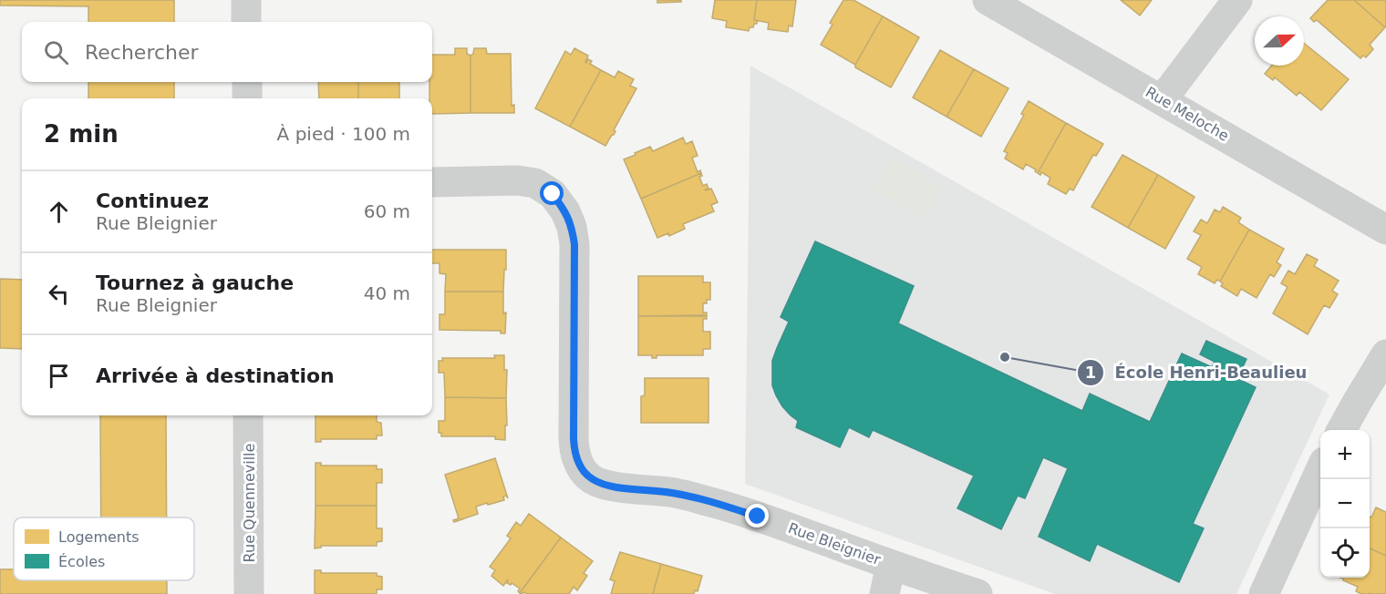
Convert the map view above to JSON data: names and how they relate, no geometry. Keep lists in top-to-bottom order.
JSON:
{
  "streets": {
    "street": ["Rue Meloche", "Rue Quenneville", "Rue Bleignier"]
  },
  "places": ["École Henri-Beaulieu"],
  "legend": ["Logements", "Écoles"],
  "north": "right",
  "page": {
    "search": "Rechercher",
    "heading": ["2 min", "À pied · 100 m"],
    "list": [
      ["Continuez", "Rue Bleignier", "60 m"],
      ["Tournez à gauche", "Rue Bleignier", "40 m"],
      "Arrivée à destination"
    ],
    "map_buttons": ["+", "−"]
  }
}
